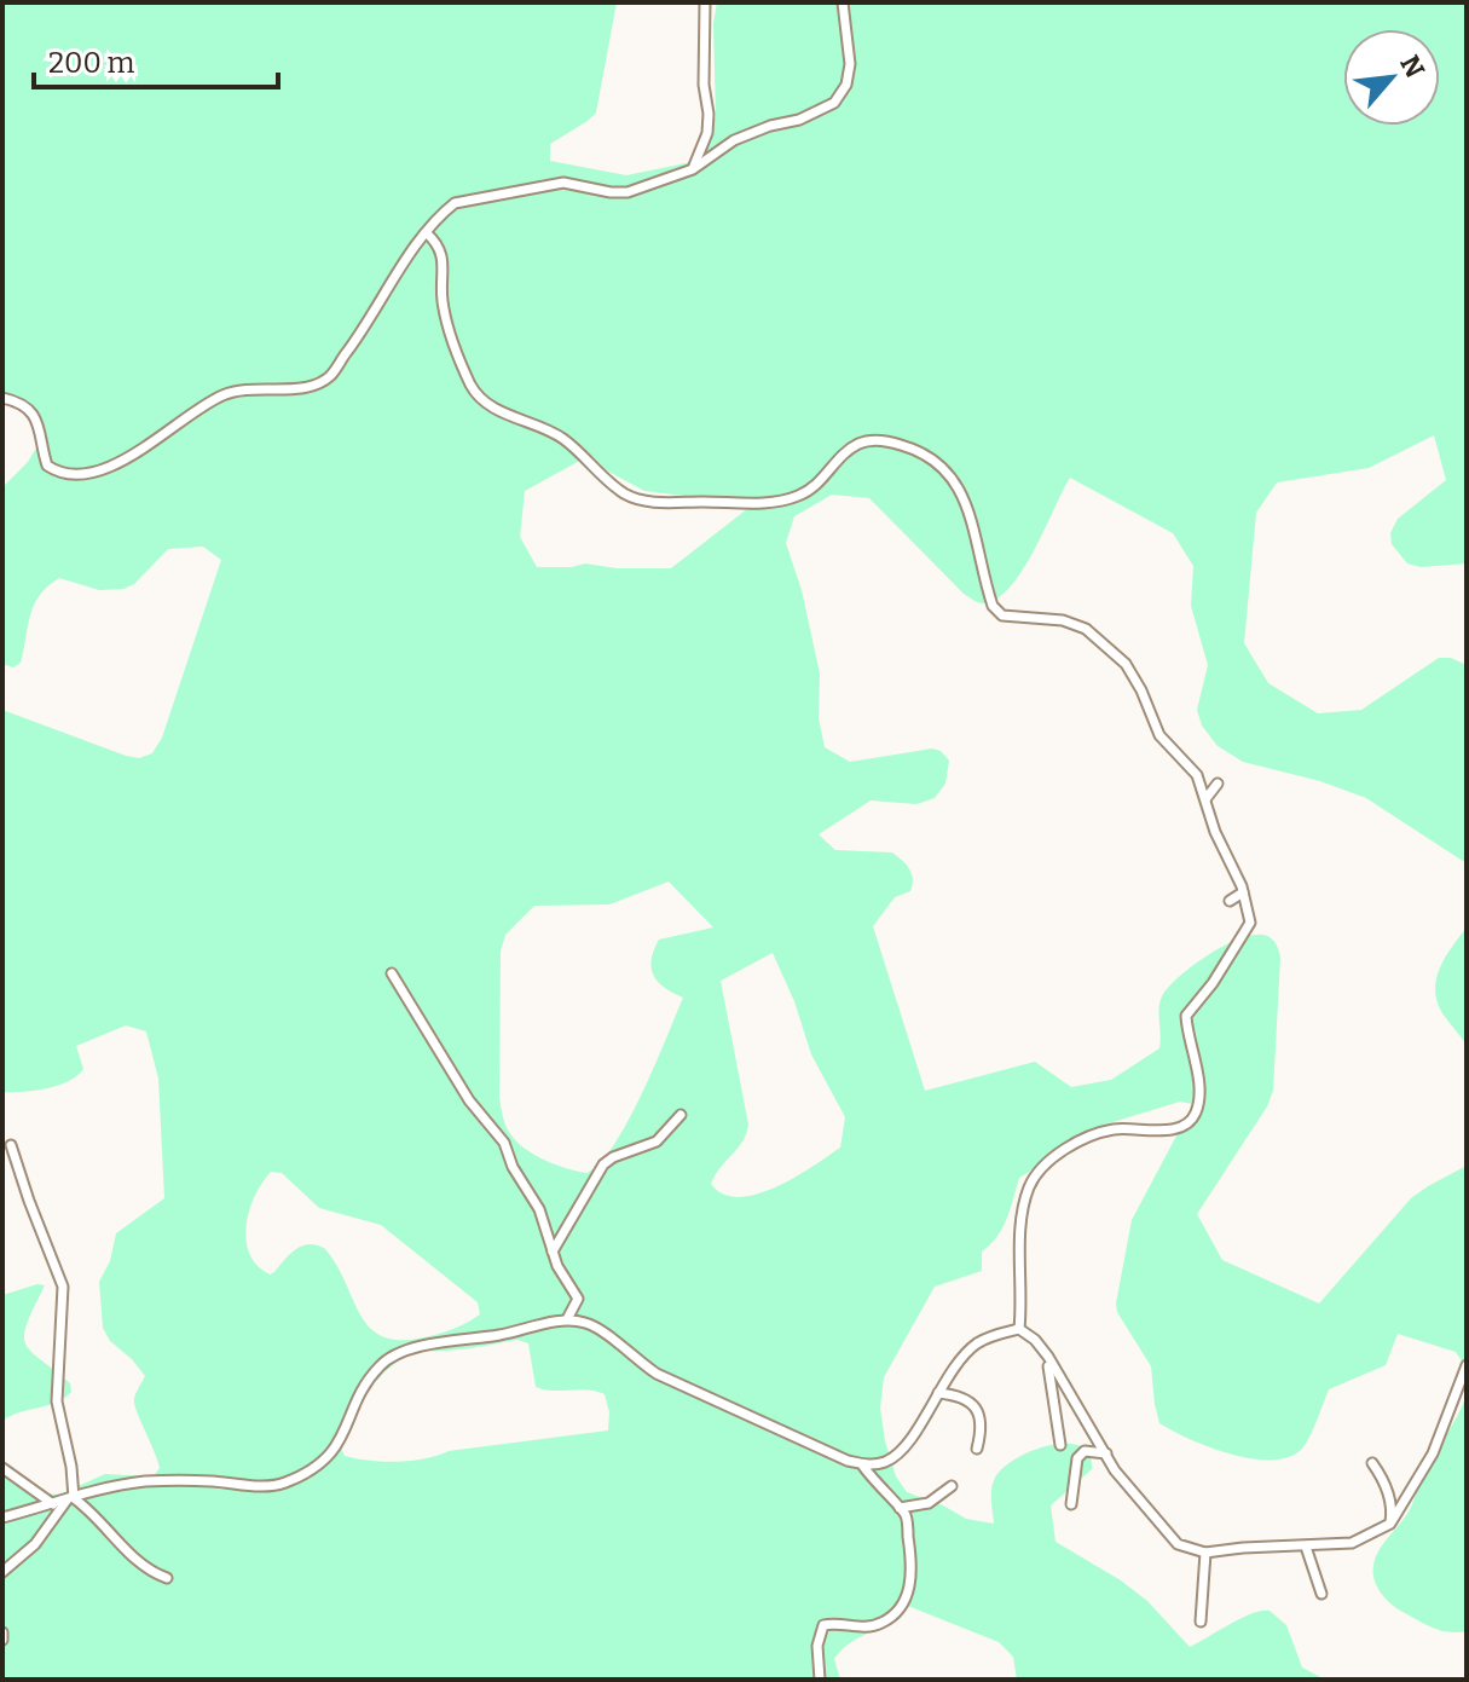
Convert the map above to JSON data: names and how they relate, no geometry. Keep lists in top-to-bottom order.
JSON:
{
  "scale_bar": "200 m",
  "north": "top right"
}
